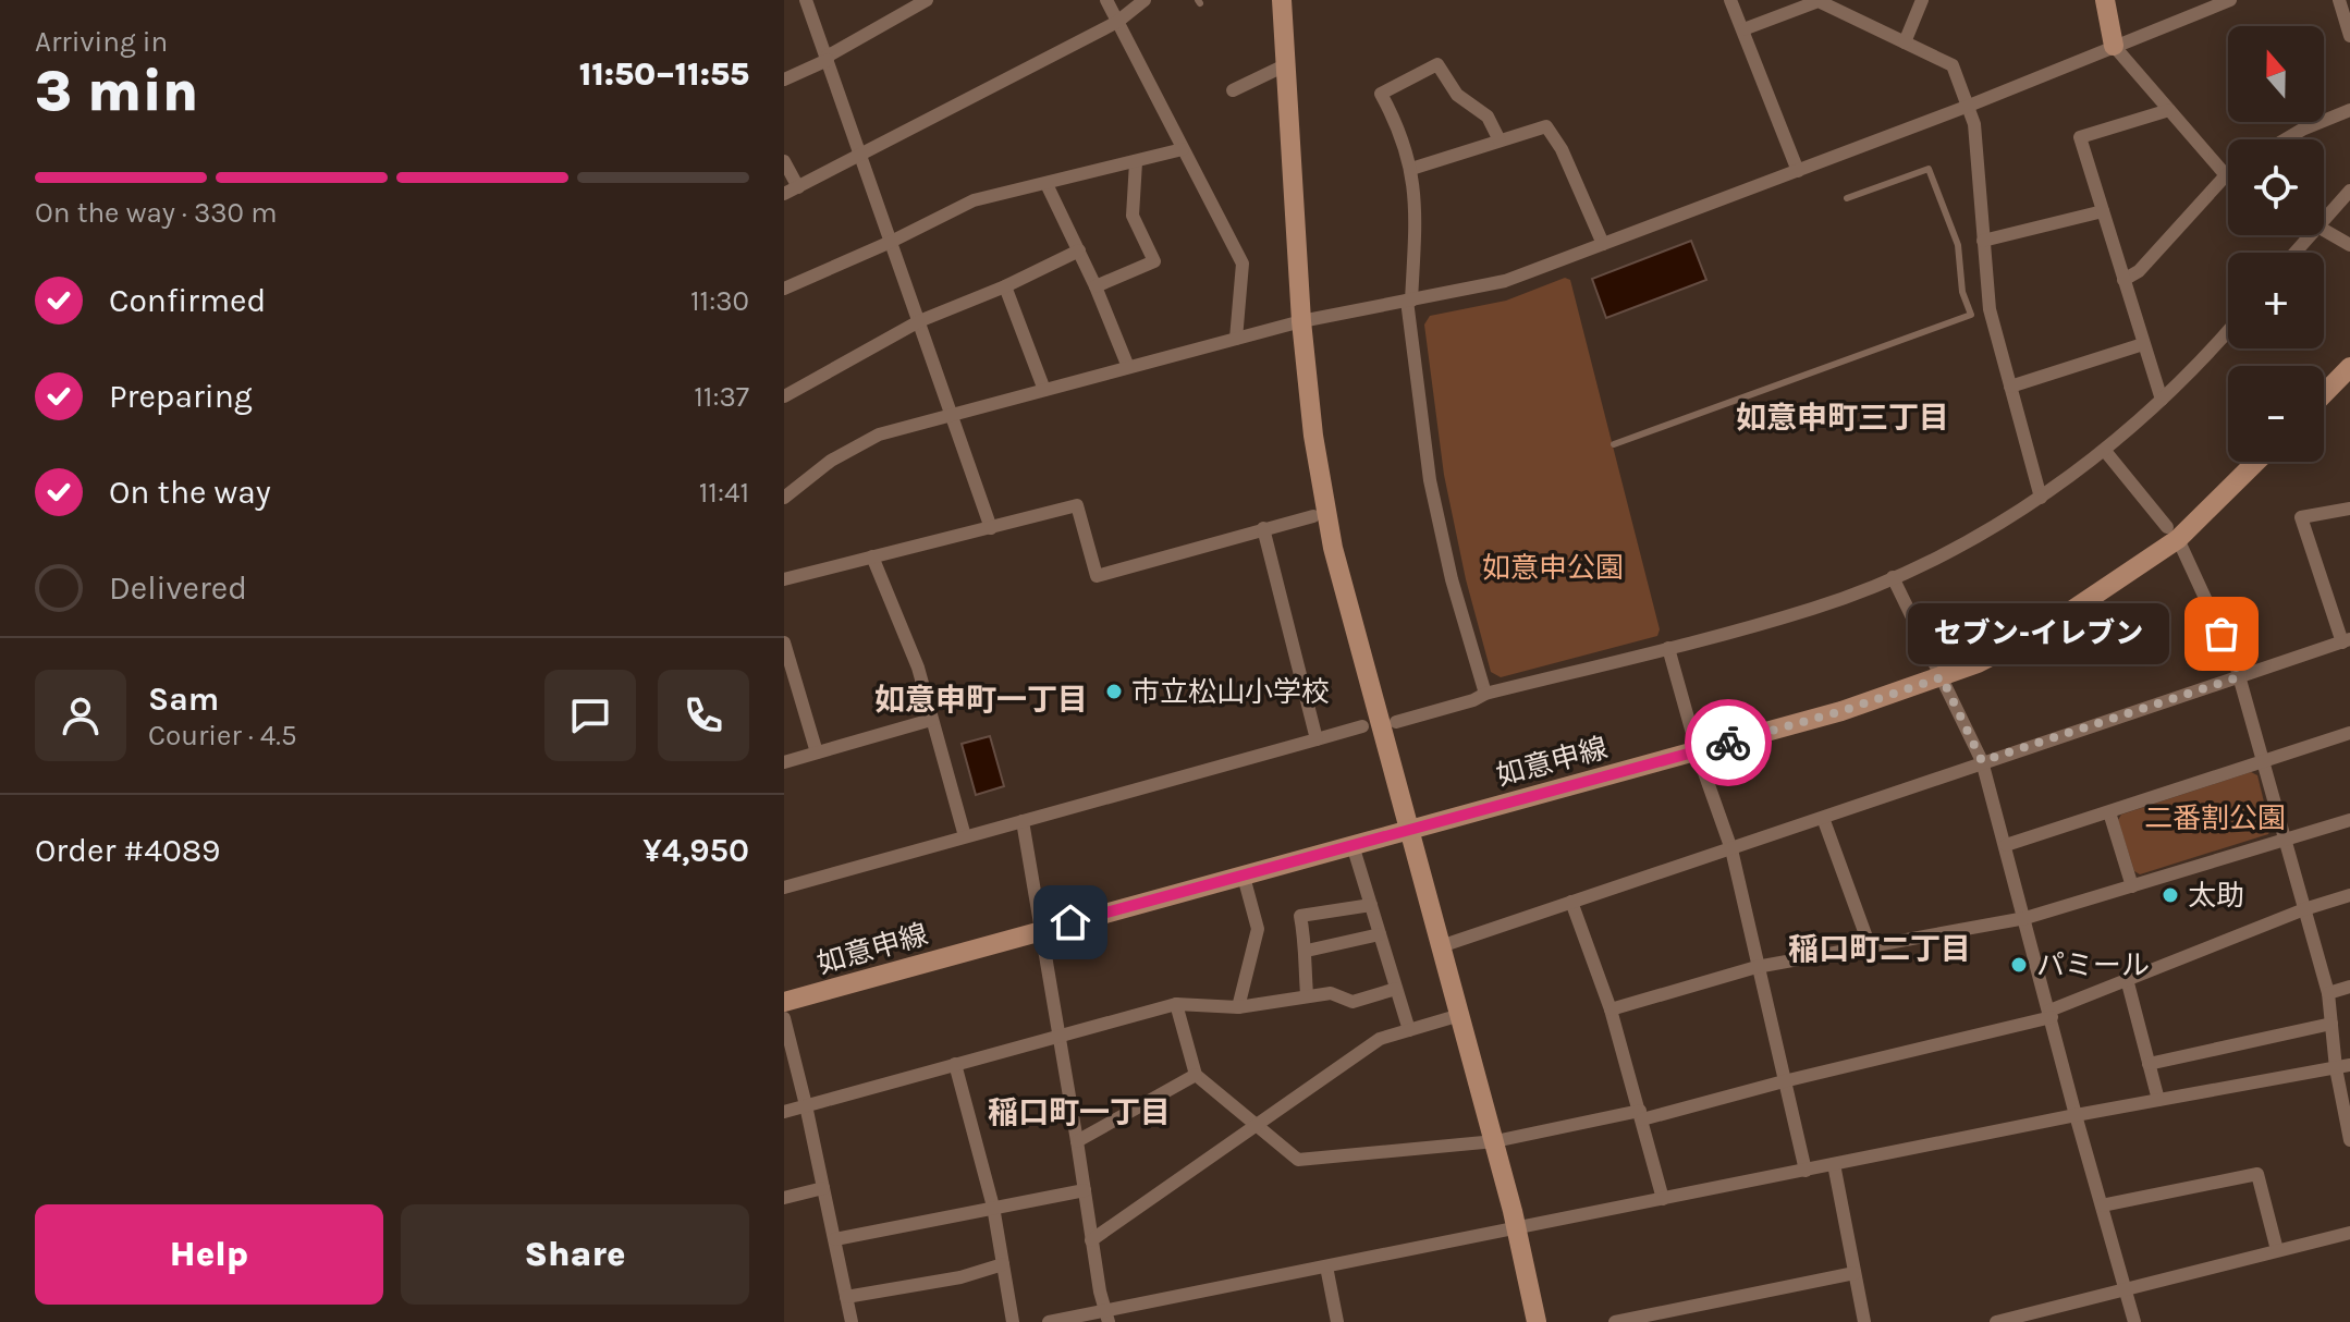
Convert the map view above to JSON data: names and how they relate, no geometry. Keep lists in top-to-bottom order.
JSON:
{
  "streets": {
    "street": ["如意申線"]
  },
  "districts": [
    "如意申町三丁目",
    "如意申町一丁目",
    "稲口町二丁目",
    "稲口町一丁目"
  ],
  "parks": ["如意申公園", "二番割公園"],
  "places": [
    "セブン-イレブン",
    "市立松山小学校",
    "太助",
    "パミール"
  ],
  "north": "top",
  "page": {
    "heading": ["3 min", "Arriving in", "11:50–11:55"],
    "panel": [
      "Sam",
      "Courier · 4.5",
      "Order #4089",
      "¥4,950"
    ],
    "map_buttons": ["+", "−"],
    "bar": "On the way · 330 m",
    "list": [
      ["Confirmed", "11:30"],
      ["Preparing", "11:37"],
      ["On the way", "11:41"],
      "Delivered"
    ],
    "bubble": "セブン-イレブン",
    "buttons": ["Help", "Share"]
  }
}
